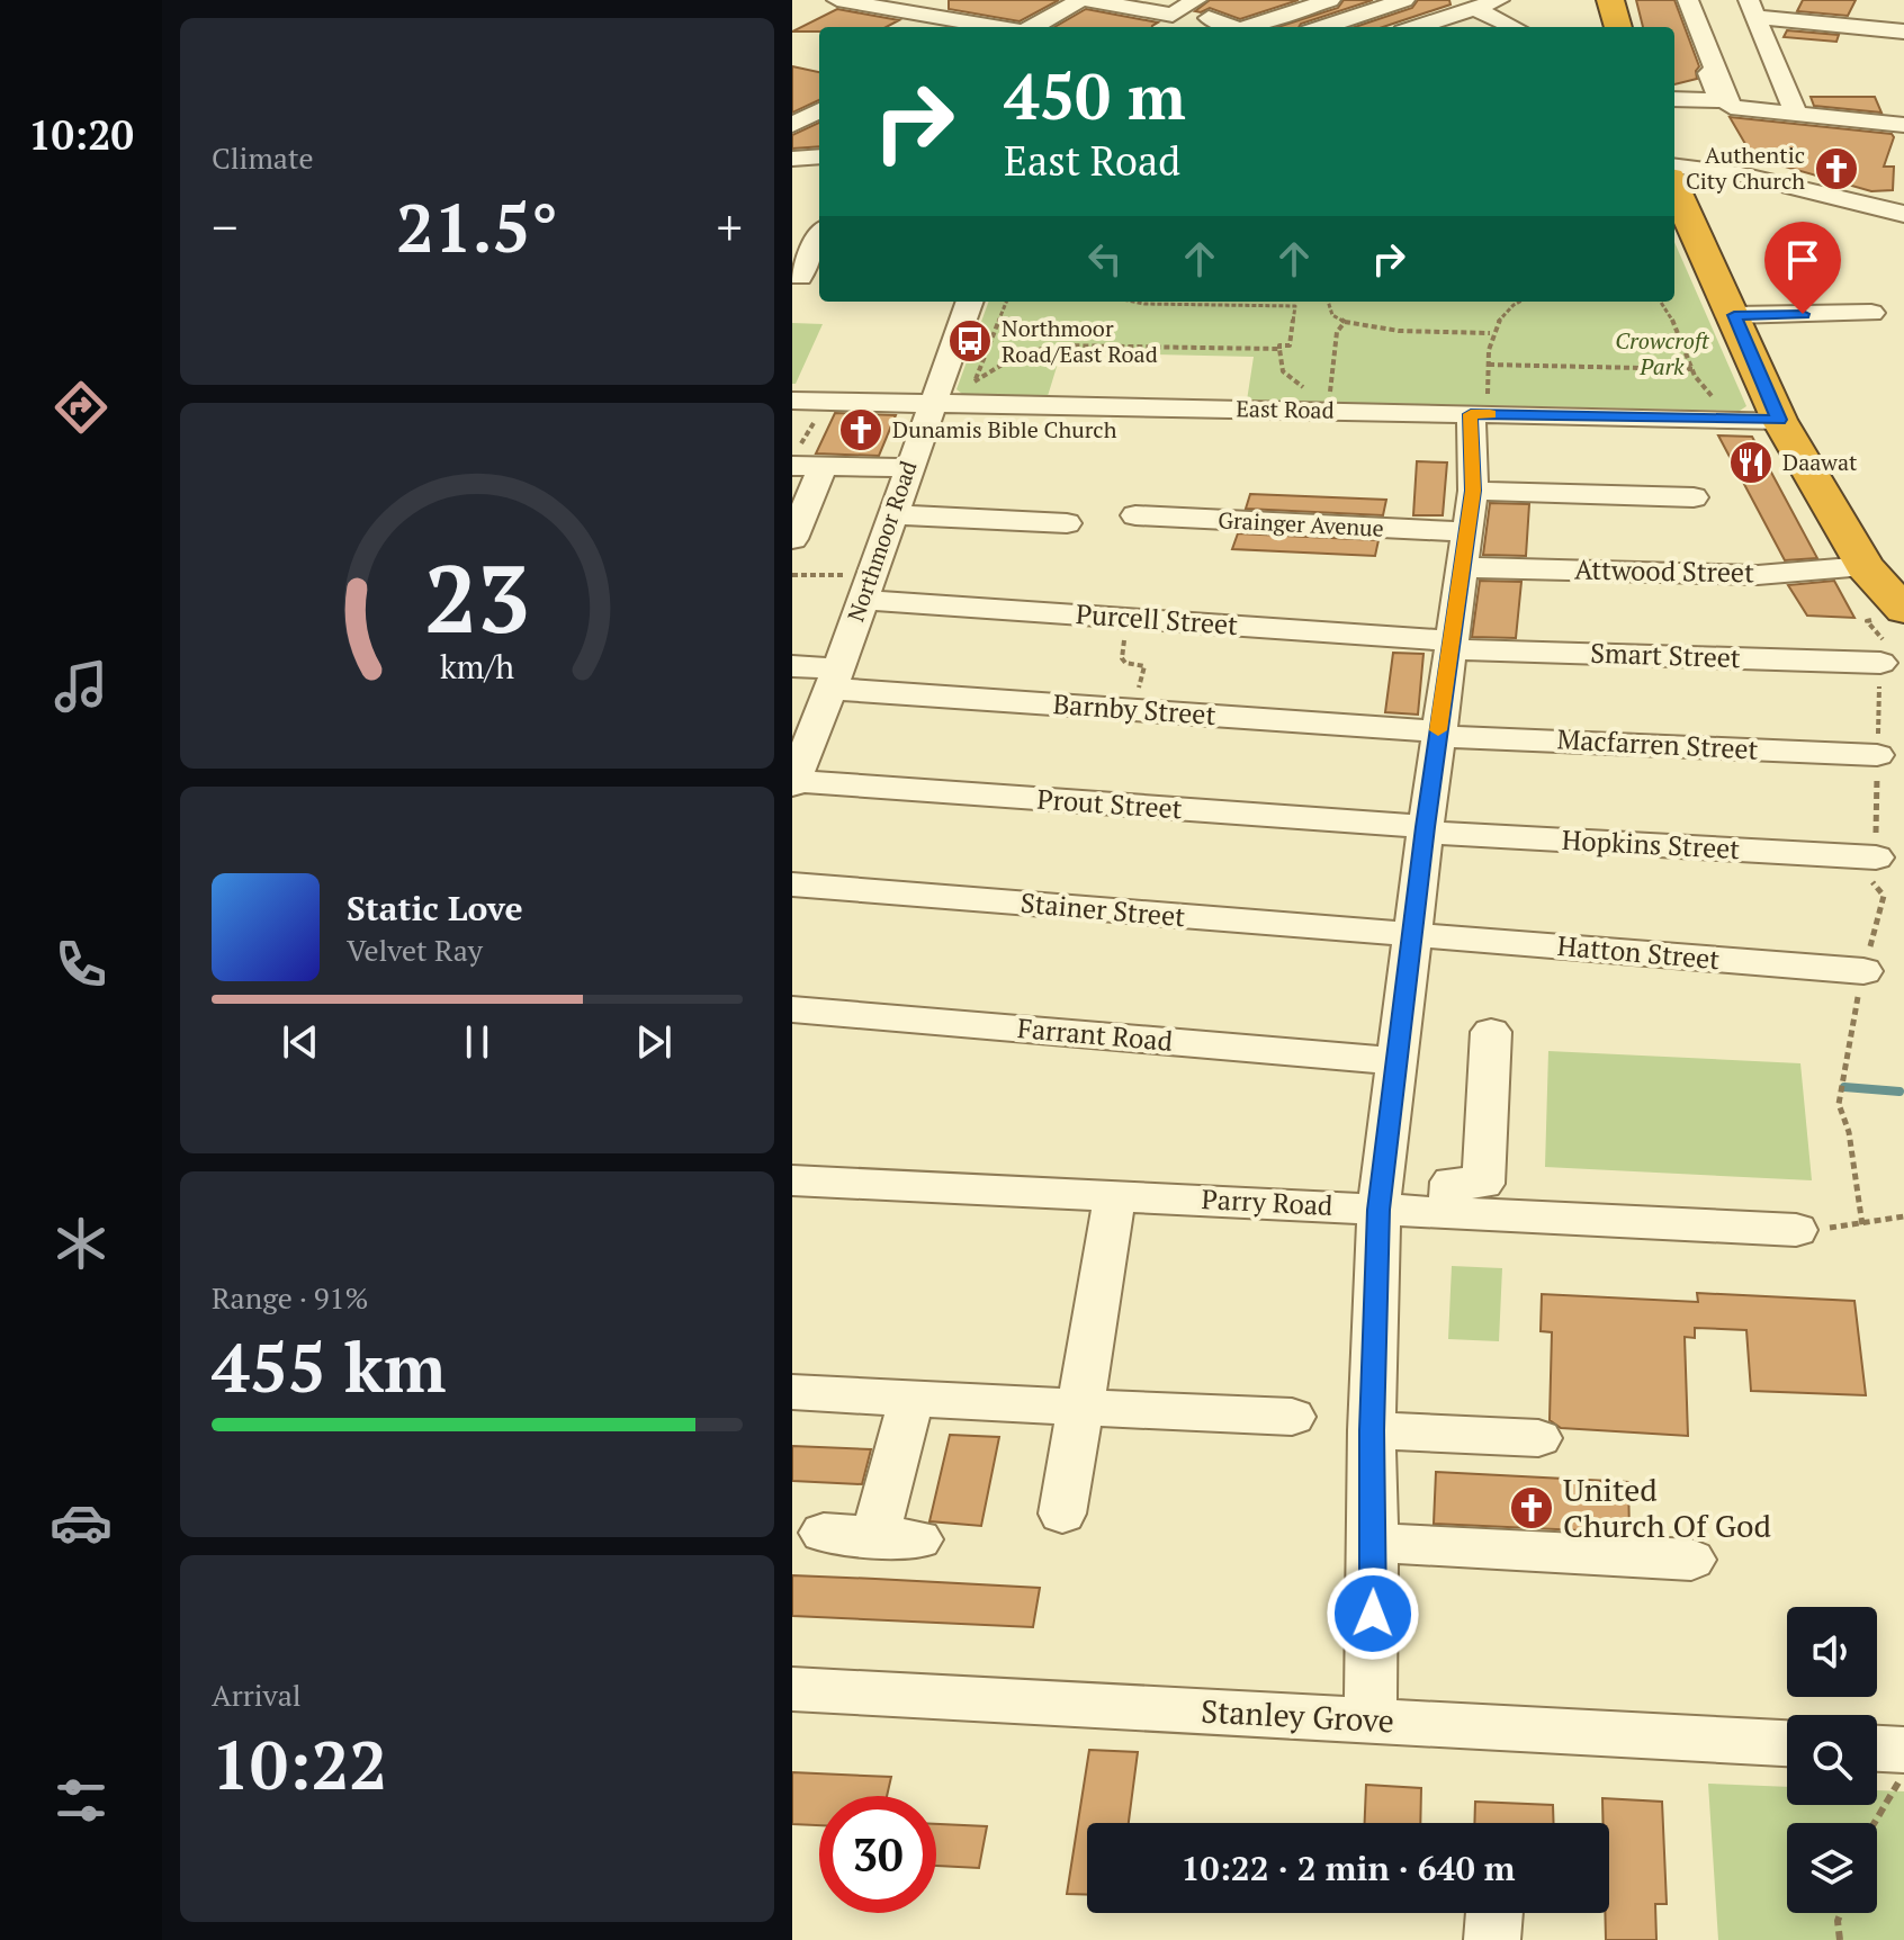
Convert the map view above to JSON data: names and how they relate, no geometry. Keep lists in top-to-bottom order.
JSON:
{
  "streets": {
    "street": [
      "East Road",
      "Grainger Avenue",
      "Northmoor Road",
      "Attwood Street",
      "Purcell Street",
      "Smart Street",
      "Barnby Street",
      "Macfarren Street",
      "Prout Street",
      "Hopkins Street",
      "Stainer Street",
      "Hatton Street",
      "Farrant Road",
      "Parry Road",
      "Stanley Grove"
    ]
  },
  "crossings": [
    ["East Road", "Northmoor Road"],
    ["Northmoor Road", "Purcell Street"],
    ["Northmoor Road", "Barnby Street"],
    ["Northmoor Road", "Prout Street"],
    ["Purcell Street", "Smart Street"],
    ["Barnby Street", "Macfarren Street"],
    ["Prout Street", "Hopkins Street"],
    ["Stainer Street", "Hatton Street"]
  ],
  "parks": ["Crowcroft Park"],
  "places": {
    "church": ["Authentic City Church", "Dunamis Bible Church", "United Church Of God"],
    "bus stop": ["Northmoor Road/East Road"],
    "restaurant": ["Daawat"]
  },
  "page": {
    "tabs": "10:20",
    "tile": [
      "Climate",
      ["Range · 91%", "455 km"],
      ["Arrival", "10:22"]
    ],
    "turn": ["450 m", "East Road"],
    "heat": ["−", "21.5°", "+"],
    "song": ["Static Love", "Velvet Ray"],
    "limit": "30",
    "trip": "10:22 · 2 min · 640 m",
    "gauge": ["23", "km/h"]
  }
}
